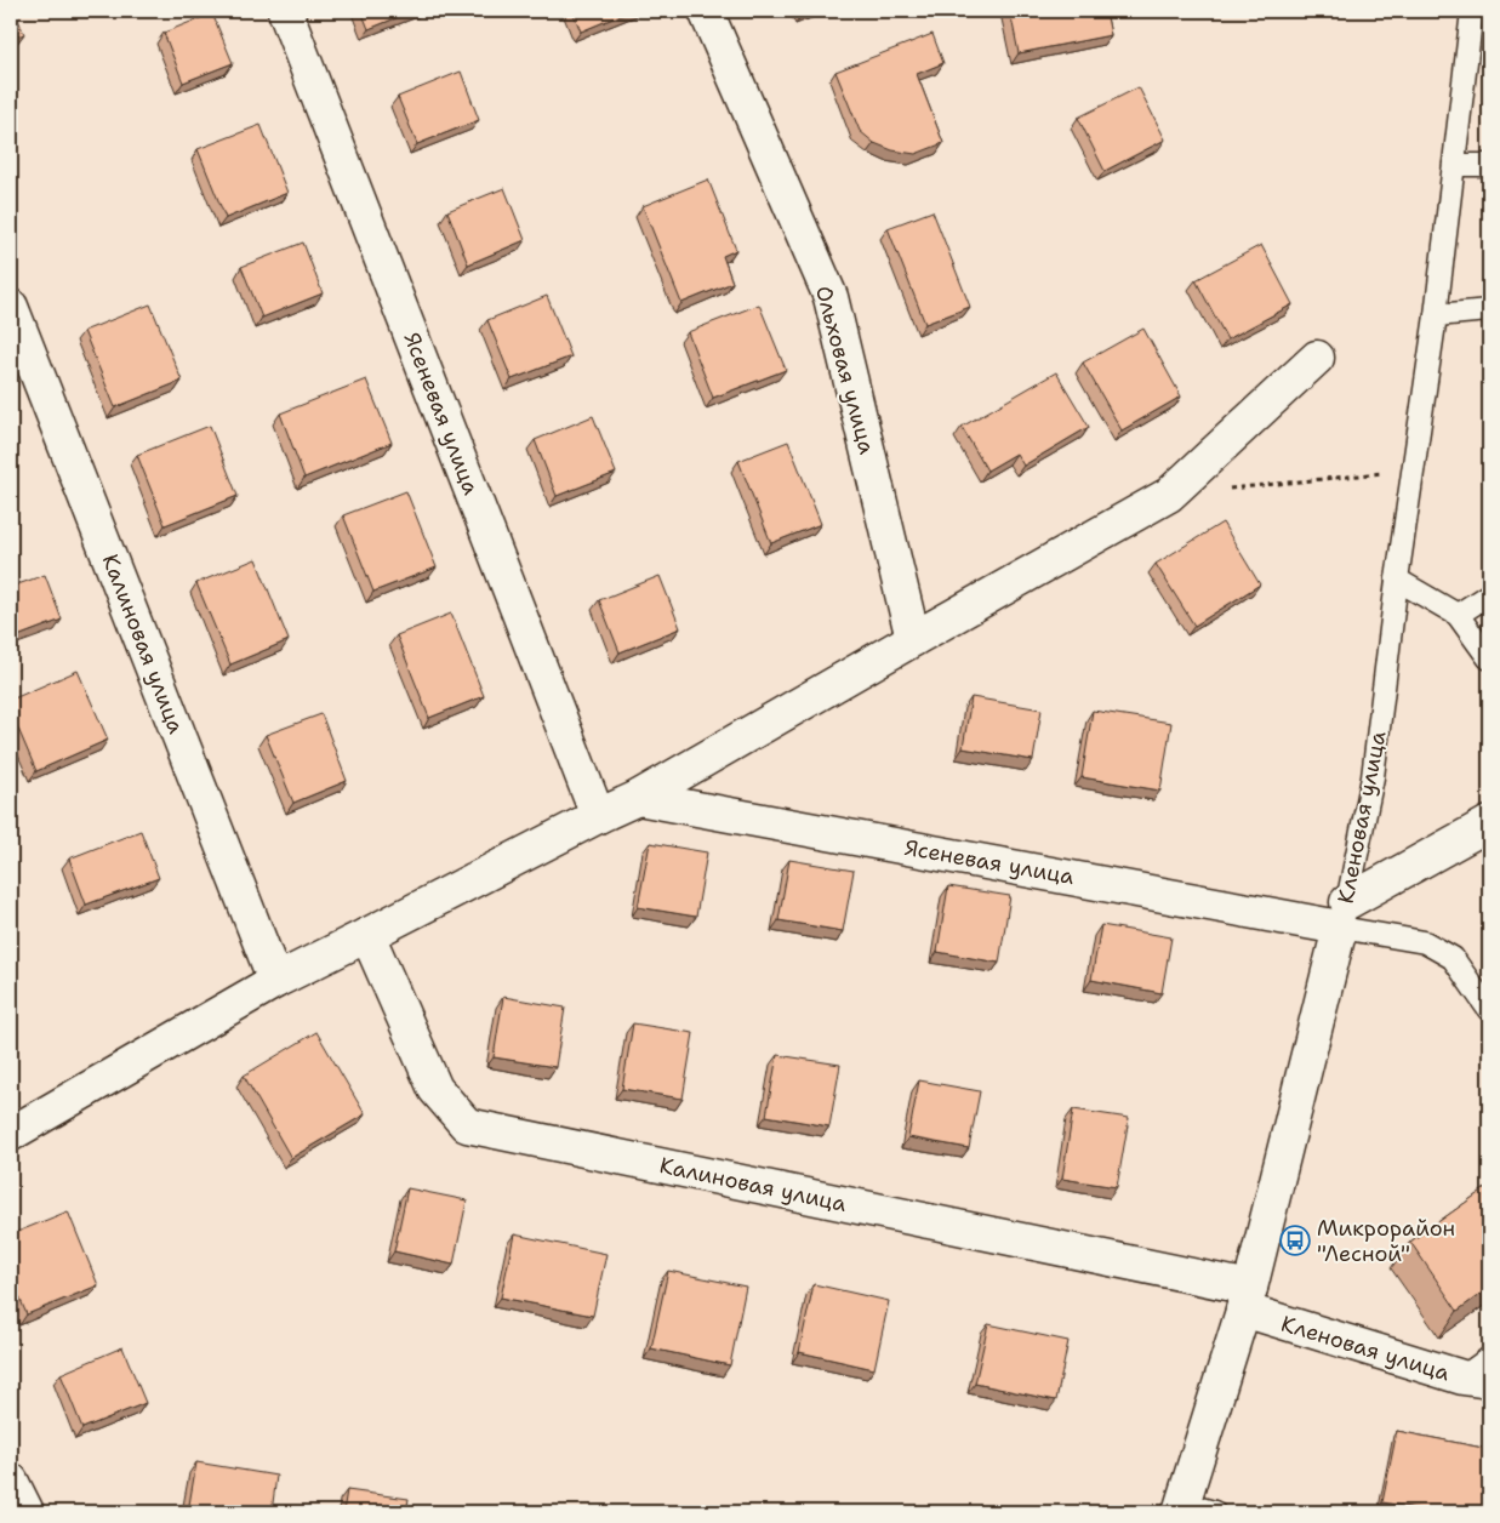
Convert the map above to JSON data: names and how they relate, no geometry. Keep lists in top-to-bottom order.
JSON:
{
  "streets": {
    "street": [
      "Ольховая улица",
      "Ясеневая улица",
      "Калиновая улица",
      "Кленовая улица"
    ]
  },
  "crossings": [
    ["Ясеневая улица", "Кленовая улица"],
    ["Калиновая улица", "Кленовая улица"]
  ],
  "places": {
    "bus stop": ["Микрорайон \"Лесной\""]
  }
}
